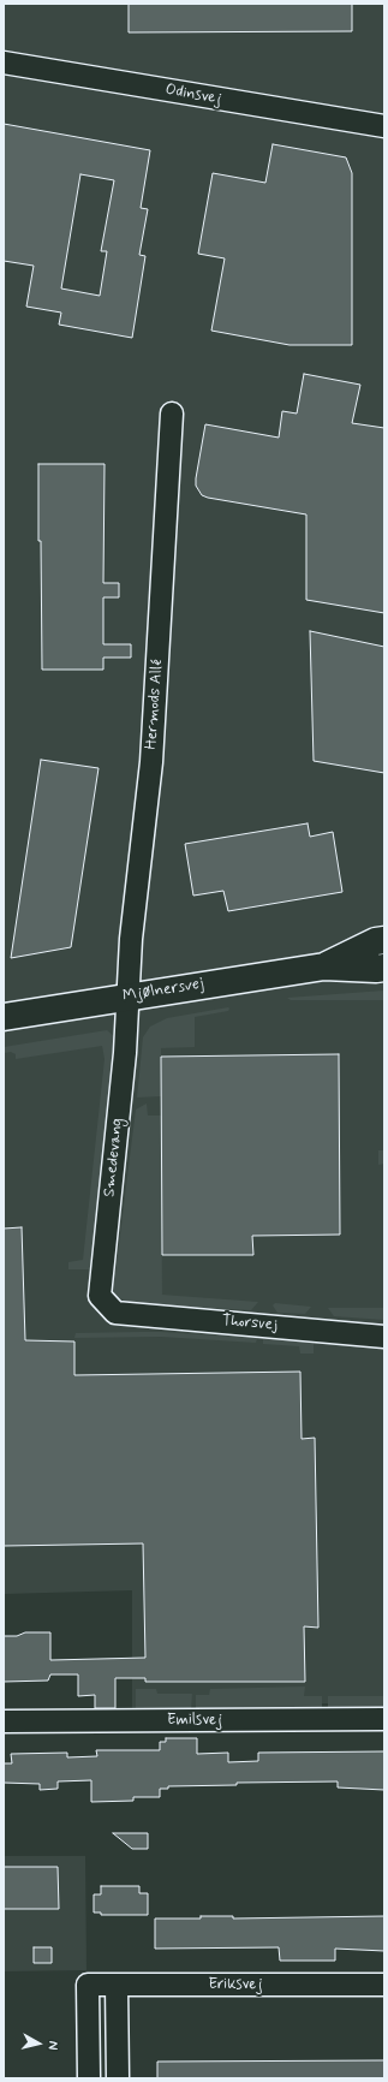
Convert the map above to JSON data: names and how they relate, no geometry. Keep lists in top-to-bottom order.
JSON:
{
  "streets": {
    "street": [
      "Odinsvej",
      "Hermods Allé",
      "Mjølnersvej",
      "Smedevang",
      "Thorsvej",
      "Emilsvej",
      "Eriksvej"
    ]
  },
  "crossings": [
    ["Hermods Allé", "Mjølnersvej"],
    ["Hermods Allé", "Smedevang"],
    ["Mjølnersvej", "Smedevang"],
    ["Smedevang", "Thorsvej"]
  ],
  "north": "right"
}
